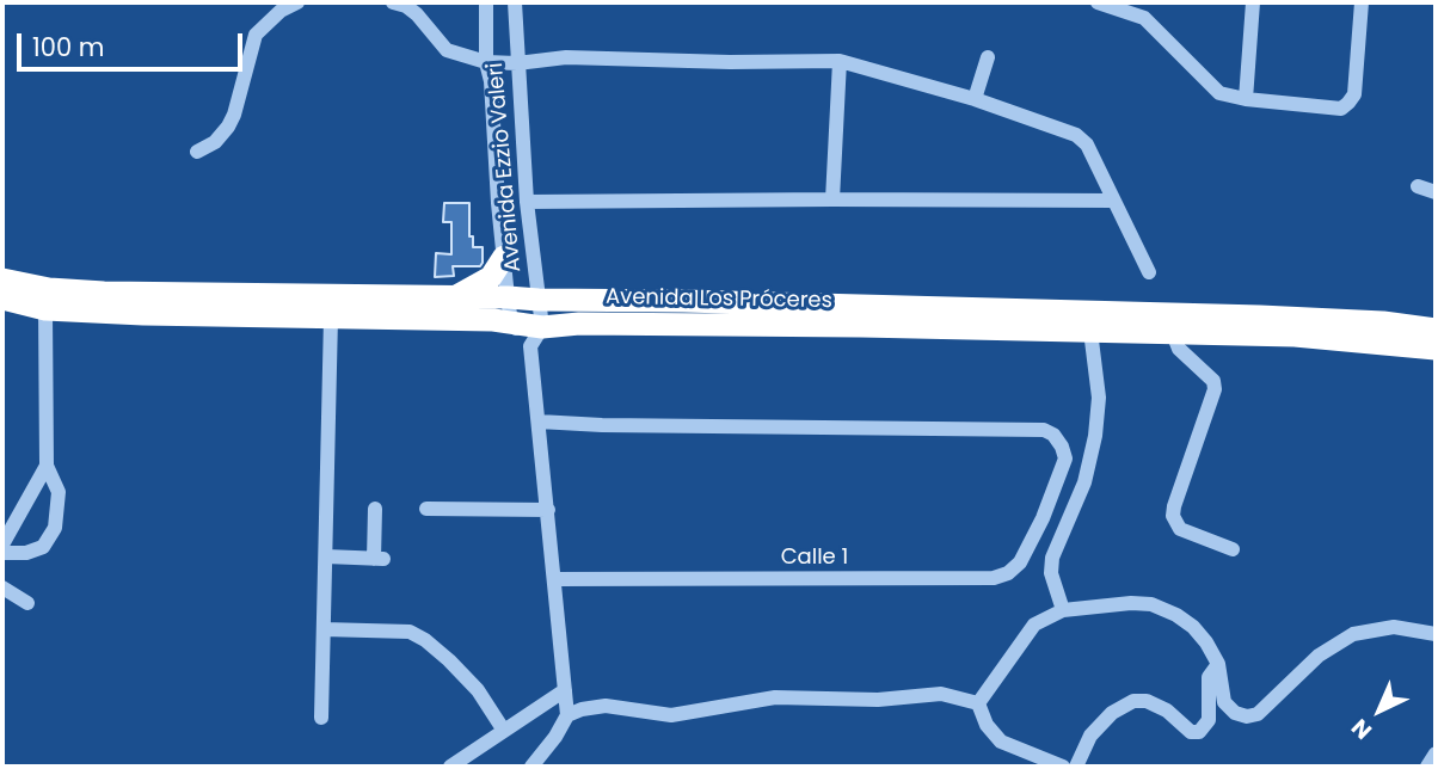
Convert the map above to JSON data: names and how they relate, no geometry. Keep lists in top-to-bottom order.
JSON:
{
  "streets": {
    "highway": ["Avenida Los Próceres"],
    "street": ["Avenida Ezzio Valeri", "Calle 1"]
  },
  "crossings": [
    ["Avenida Ezzio Valeri", "Avenida Los Próceres"],
    ["Avenida Ezzio Valeri", "Calle 1"]
  ],
  "scale_bar": "100 m",
  "north": "bottom left"
}
